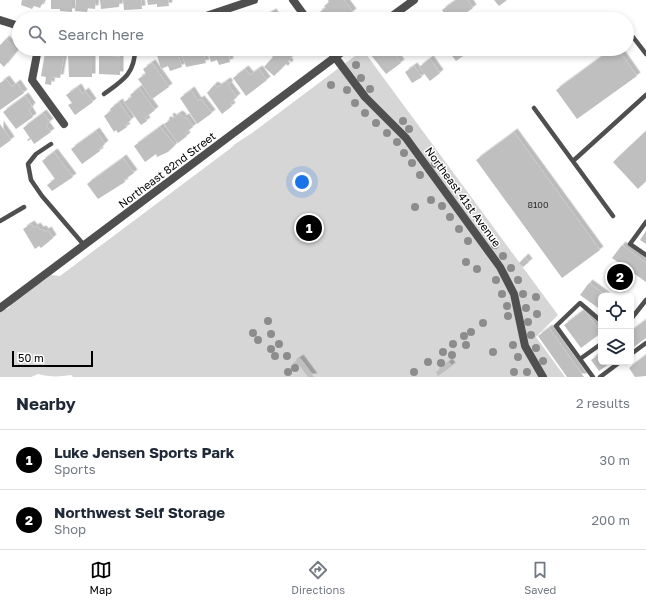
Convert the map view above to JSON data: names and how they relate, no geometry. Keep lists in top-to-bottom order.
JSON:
{
  "streets": {
    "street": ["Northeast 82nd Street", "Northeast 41st Avenue"]
  },
  "crossings": [
    ["Northeast 82nd Street", "Northeast 41st Avenue"]
  ],
  "house_numbers": ["8100"],
  "scale_bar": "50 m",
  "page": {
    "search": "Search here",
    "pins": ["1", "2"],
    "scale": "50 m",
    "heading": ["Nearby", "2 results"],
    "list": [
      {
        "mark": "1",
        "name": "Luke Jensen Sports Park",
        "note": "Sports",
        "value": "30 m"
      },
      {
        "mark": "2",
        "name": "Northwest Self Storage",
        "note": "Shop",
        "value": "200 m"
      }
    ],
    "nav": ["Map", "Directions", "Saved"]
  }
}
